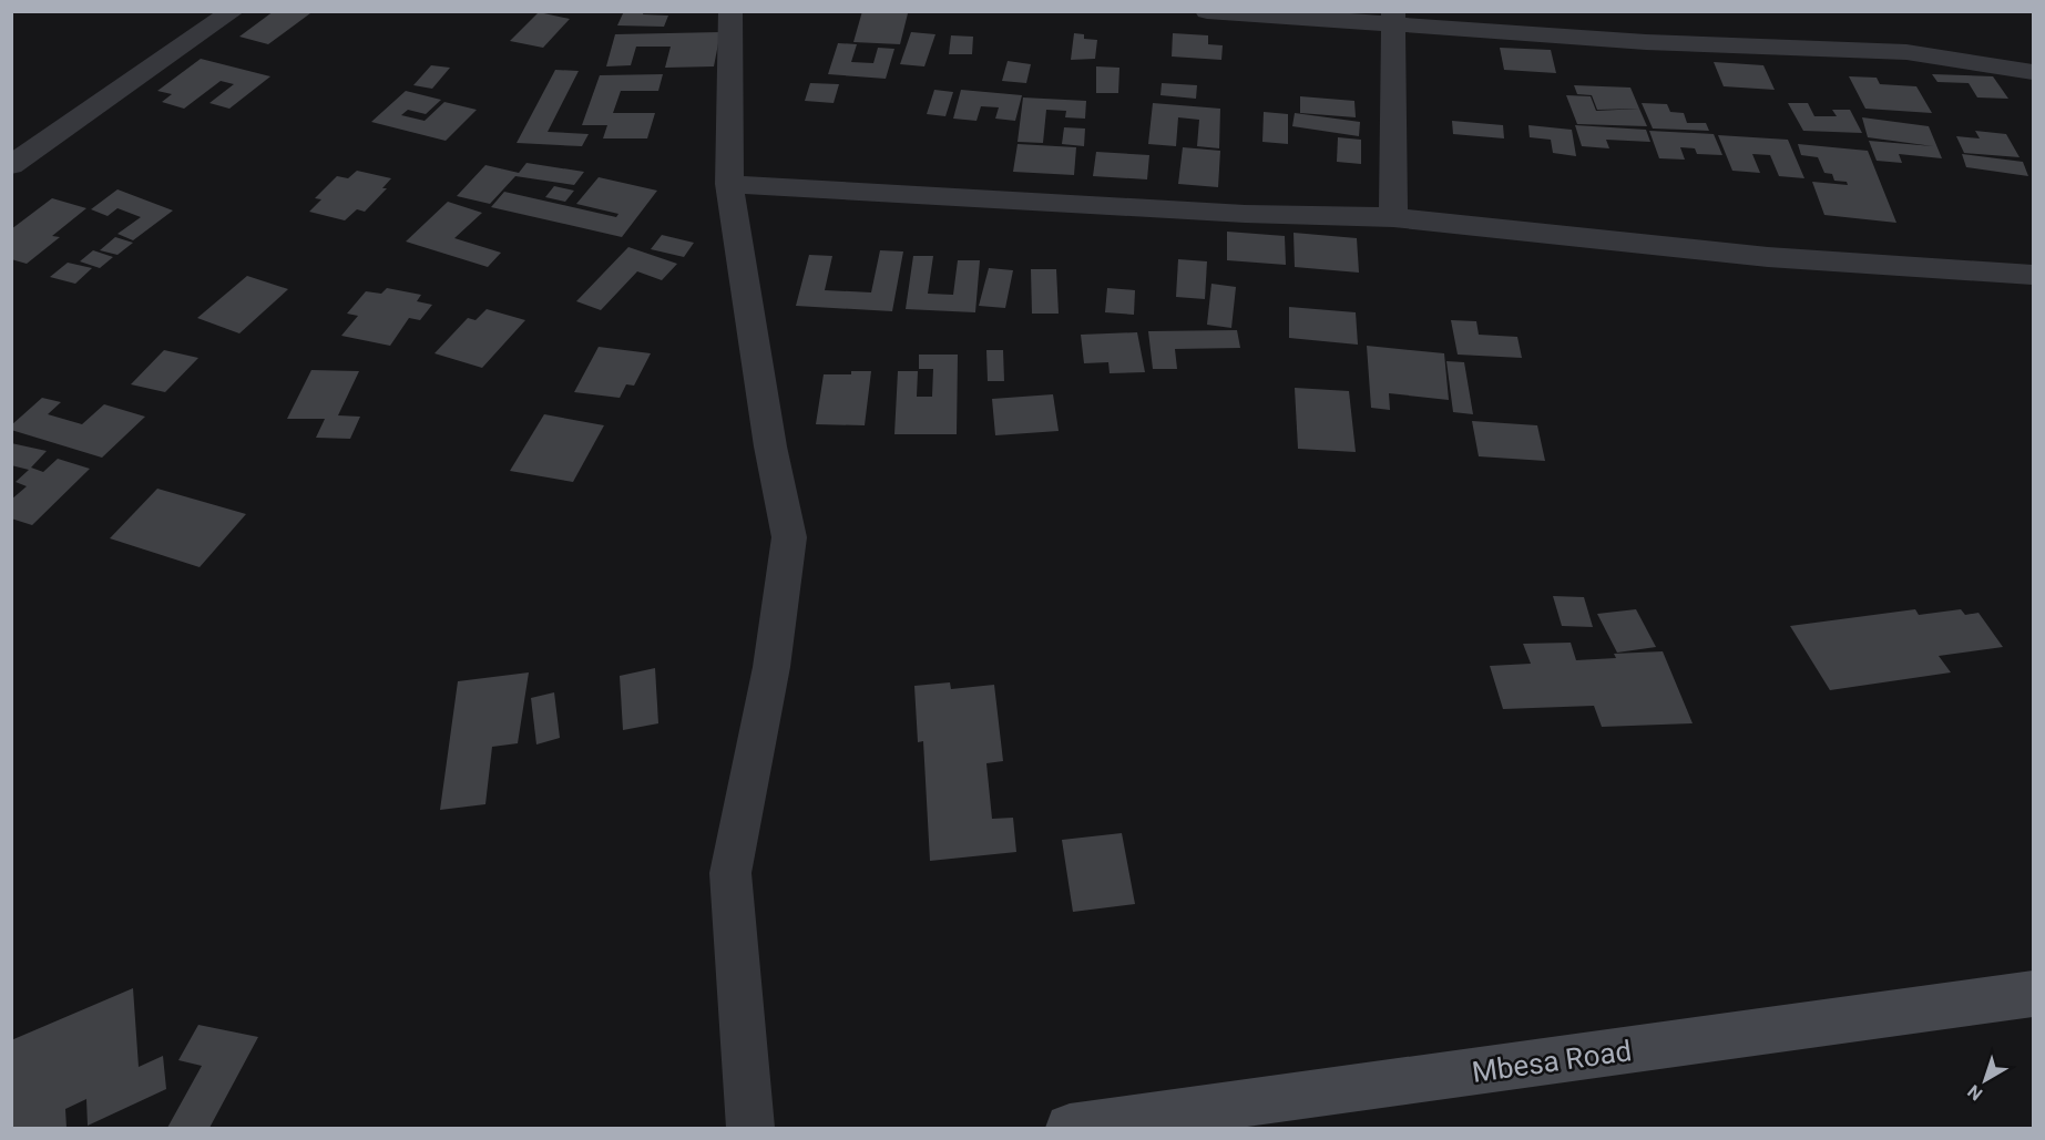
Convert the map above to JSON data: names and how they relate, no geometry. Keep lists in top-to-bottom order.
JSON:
{
  "streets": {
    "main road": ["Mbesa Road"]
  },
  "north": "bottom left"
}
